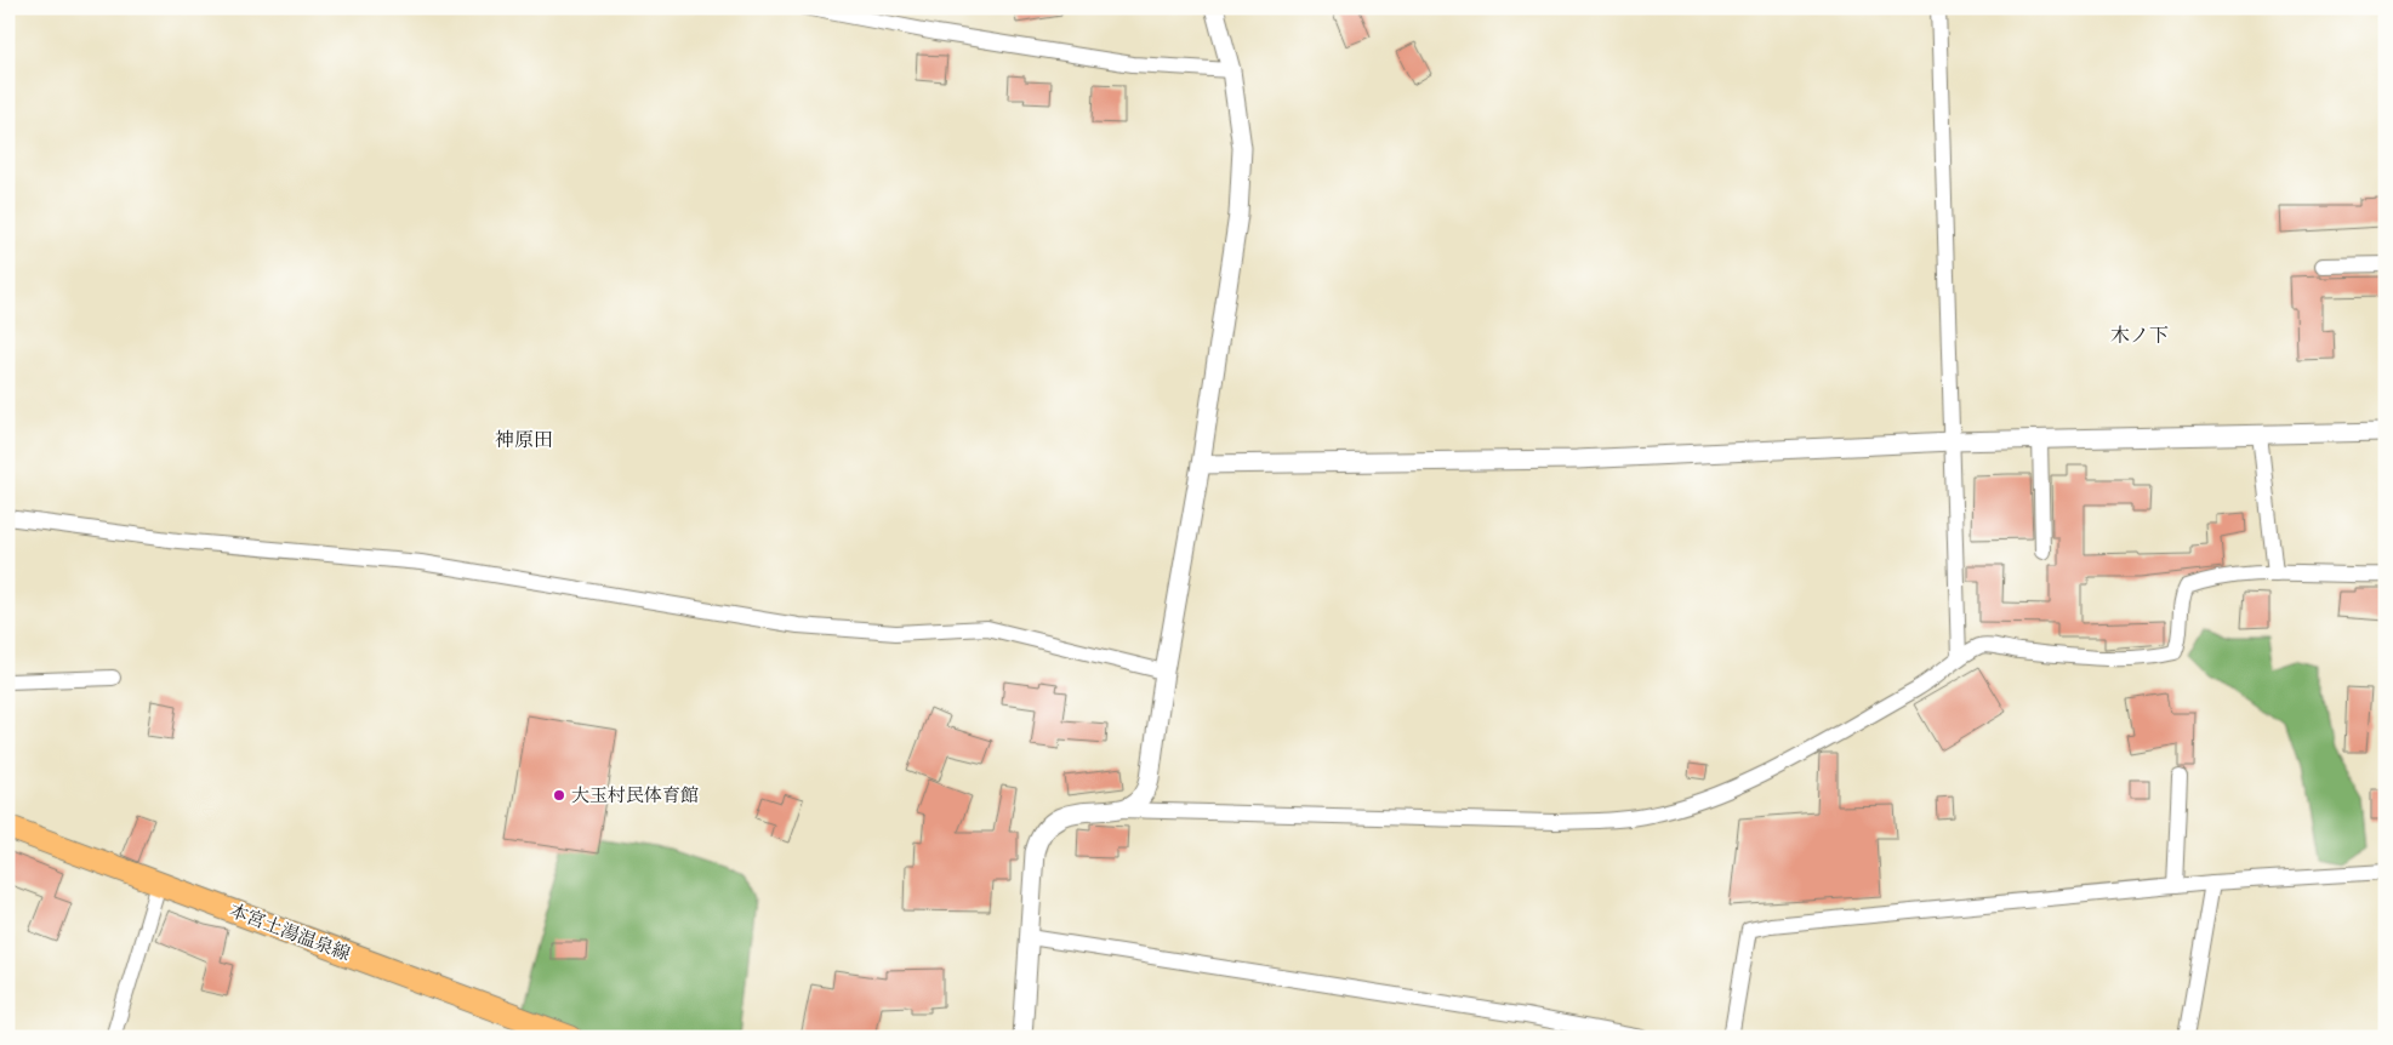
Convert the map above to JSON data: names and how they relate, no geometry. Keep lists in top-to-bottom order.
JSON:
{
  "streets": {
    "main road": ["本宮土湯温泉線"]
  },
  "districts": ["木ノ下", "神原田"],
  "places": ["大玉村民体育館"]
}
